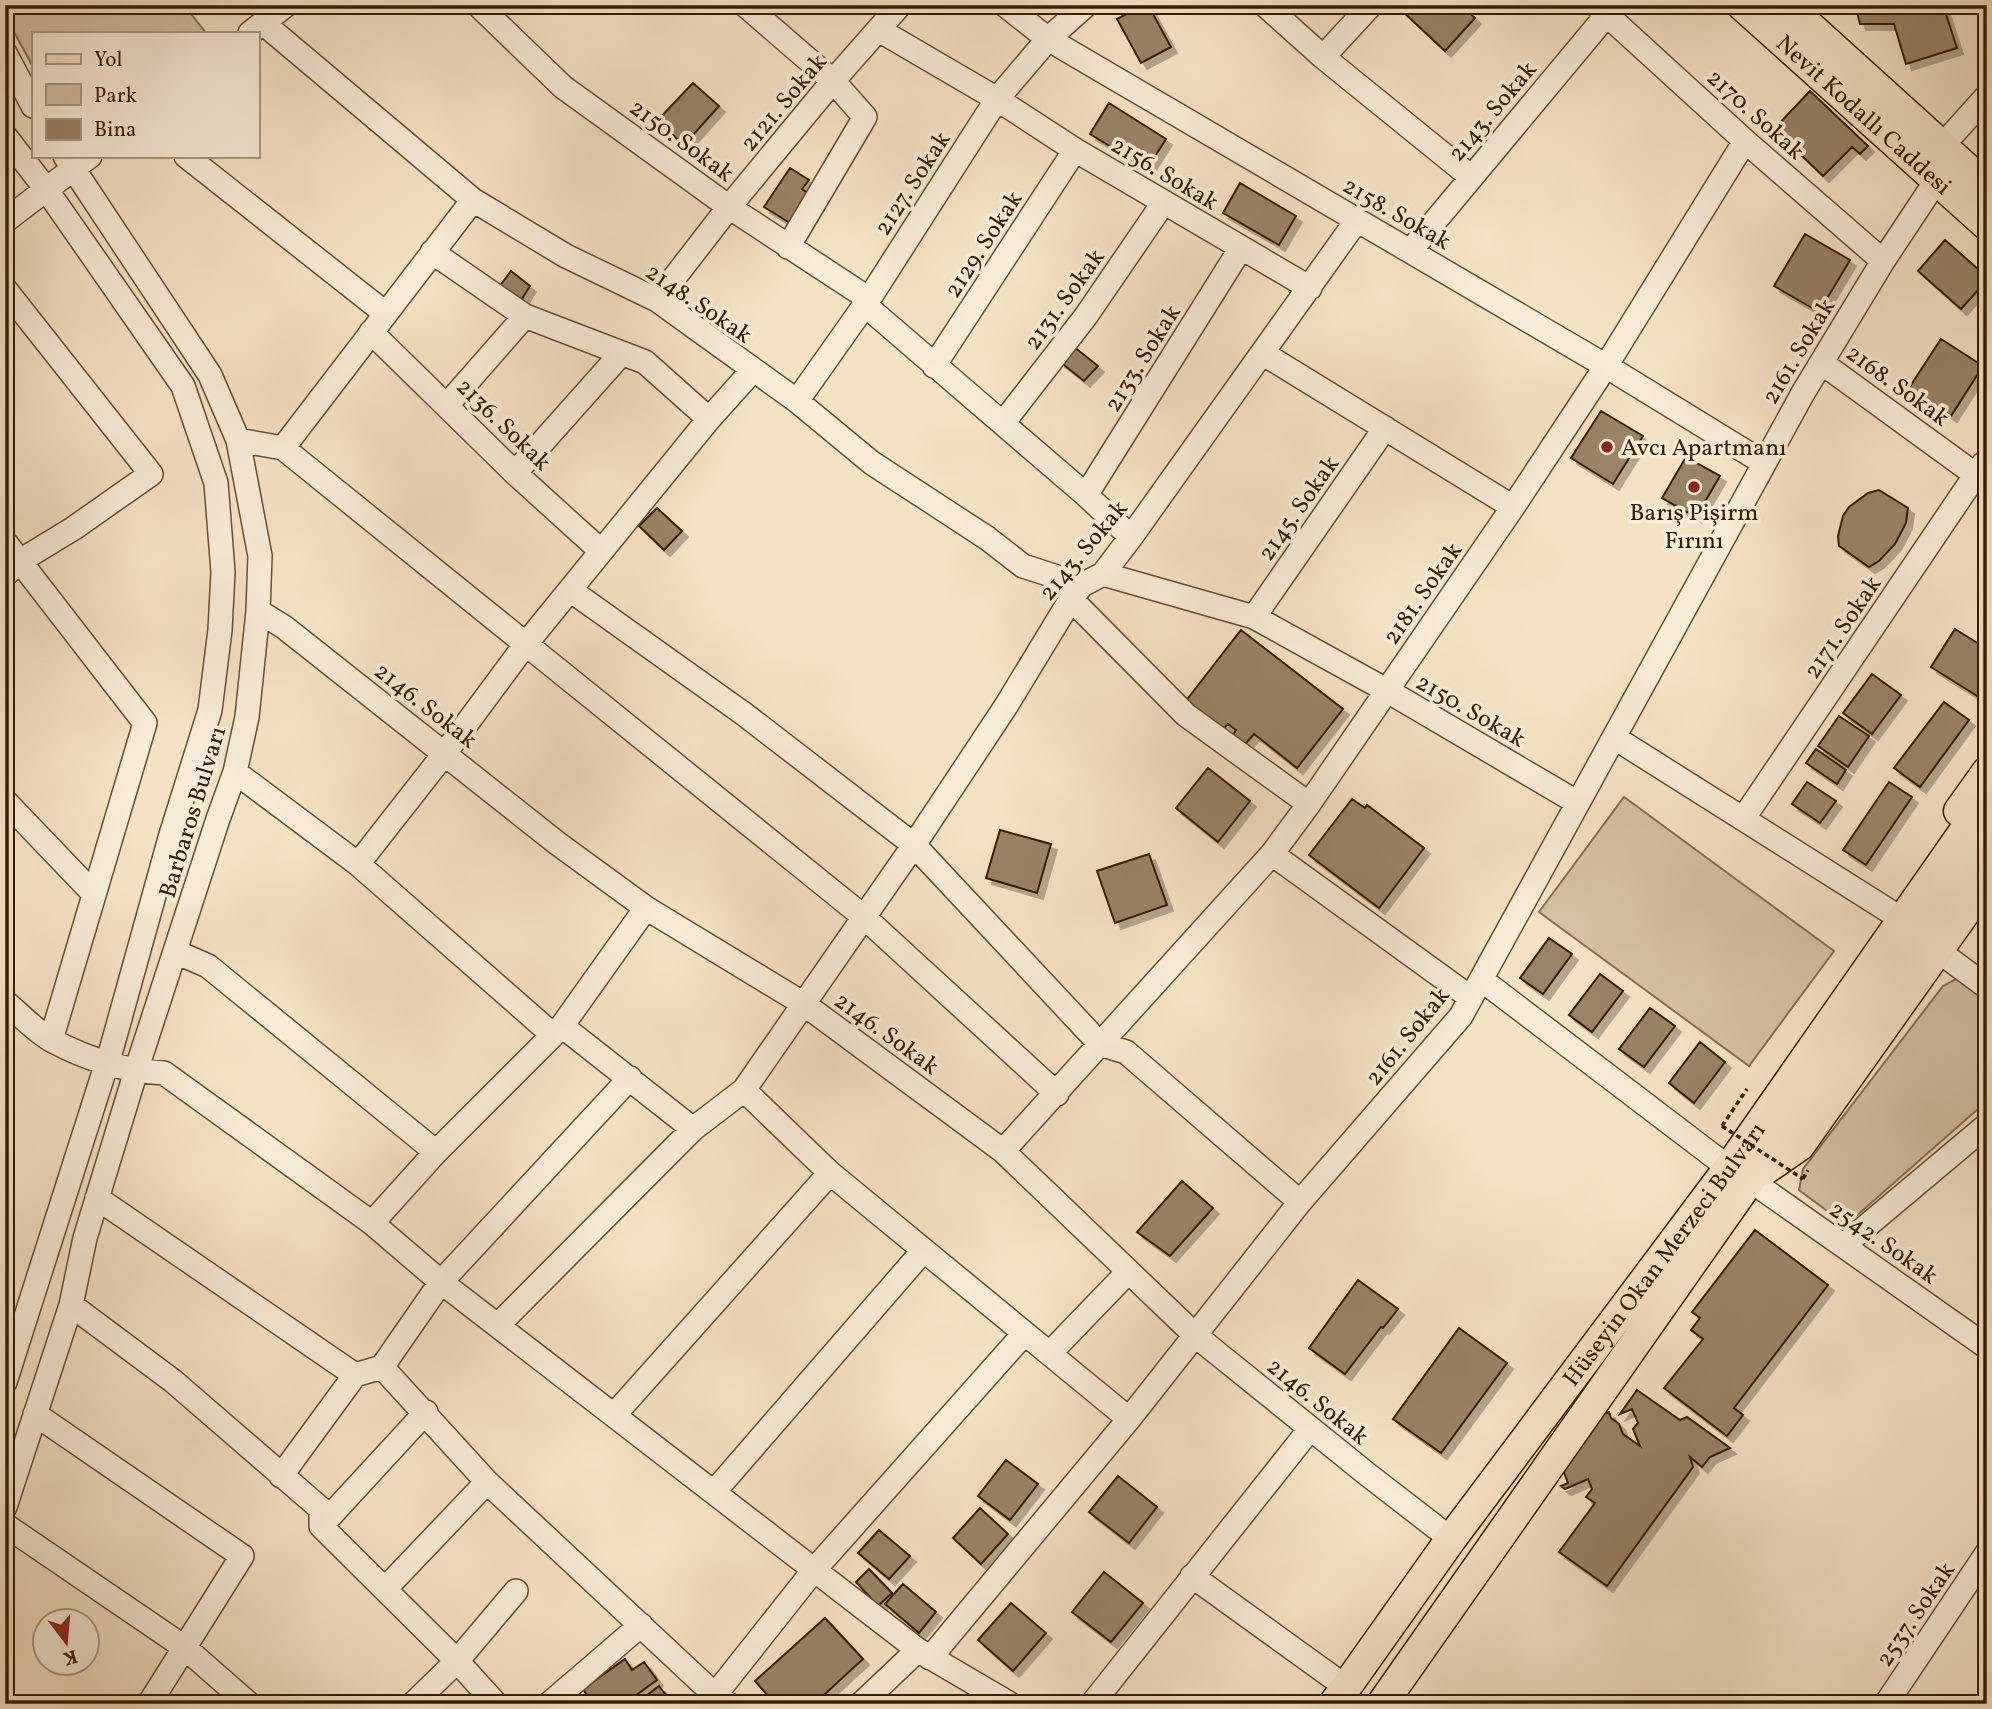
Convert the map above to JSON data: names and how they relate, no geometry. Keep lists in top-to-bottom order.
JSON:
{
  "streets": {
    "main road": ["Nevit Kodallı Caddesi", "Hüseyin Okan Merzeci Bulvarı"],
    "street": [
      "2121. Sokak",
      "2143. Sokak",
      "2170. Sokak",
      "2150. Sokak",
      "2156. Sokak",
      "2127. Sokak",
      "2158. Sokak",
      "2129. Sokak",
      "2131. Sokak",
      "2148. Sokak",
      "2161. Sokak",
      "2133. Sokak",
      "2168. Sokak",
      "2136. Sokak",
      "2145. Sokak",
      "2181. Sokak",
      "2171. Sokak",
      "2146. Sokak",
      "Barbaros Bulvarı",
      "2542. Sokak",
      "2537. Sokak"
    ]
  },
  "crossings": [
    ["2121. Sokak", "2150. Sokak"],
    ["2121. Sokak", "2156. Sokak"],
    ["2121. Sokak", "2148. Sokak"],
    ["2143. Sokak", "2170. Sokak"],
    ["2143. Sokak", "2150. Sokak"],
    ["2143. Sokak", "2156. Sokak"],
    ["2143. Sokak", "2158. Sokak"],
    ["2143. Sokak", "2148. Sokak"],
    ["2143. Sokak", "2146. Sokak"],
    ["2170. Sokak", "2161. Sokak"],
    ["2170. Sokak", "2181. Sokak"],
    ["Nevit Kodallı Caddesi", "2161. Sokak"],
    ["2150. Sokak", "2127. Sokak"],
    ["2150. Sokak", "2129. Sokak"],
    ["2150. Sokak", "2131. Sokak"],
    ["2150. Sokak", "2161. Sokak"],
    ["2150. Sokak", "2133. Sokak"],
    ["2150. Sokak", "2145. Sokak"],
    ["2150. Sokak", "2181. Sokak"],
    ["2156. Sokak", "2127. Sokak"],
    ["2156. Sokak", "2129. Sokak"],
    ["2156. Sokak", "2131. Sokak"],
    ["2156. Sokak", "2133. Sokak"],
    ["2127. Sokak", "2158. Sokak"],
    ["2127. Sokak", "2148. Sokak"],
    ["2158. Sokak", "2161. Sokak"],
    ["2158. Sokak", "2181. Sokak"],
    ["2161. Sokak", "2168. Sokak"],
    ["2161. Sokak", "2146. Sokak"],
    ["2161. Sokak", "2542. Sokak"],
    ["2168. Sokak", "2171. Sokak"],
    ["2181. Sokak", "2146. Sokak"],
    ["2181. Sokak", "2542. Sokak"],
    ["2146. Sokak", "Barbaros Bulvarı"],
    ["2146. Sokak", "Hüseyin Okan Merzeci Bulvarı"],
    ["2542. Sokak", "Hüseyin Okan Merzeci Bulvarı"]
  ],
  "places": ["Avcı Apartmanı", "Barış Pişirm Fırını"],
  "legend": ["Yol", "Park", "Bina"],
  "north": "bottom"
}
